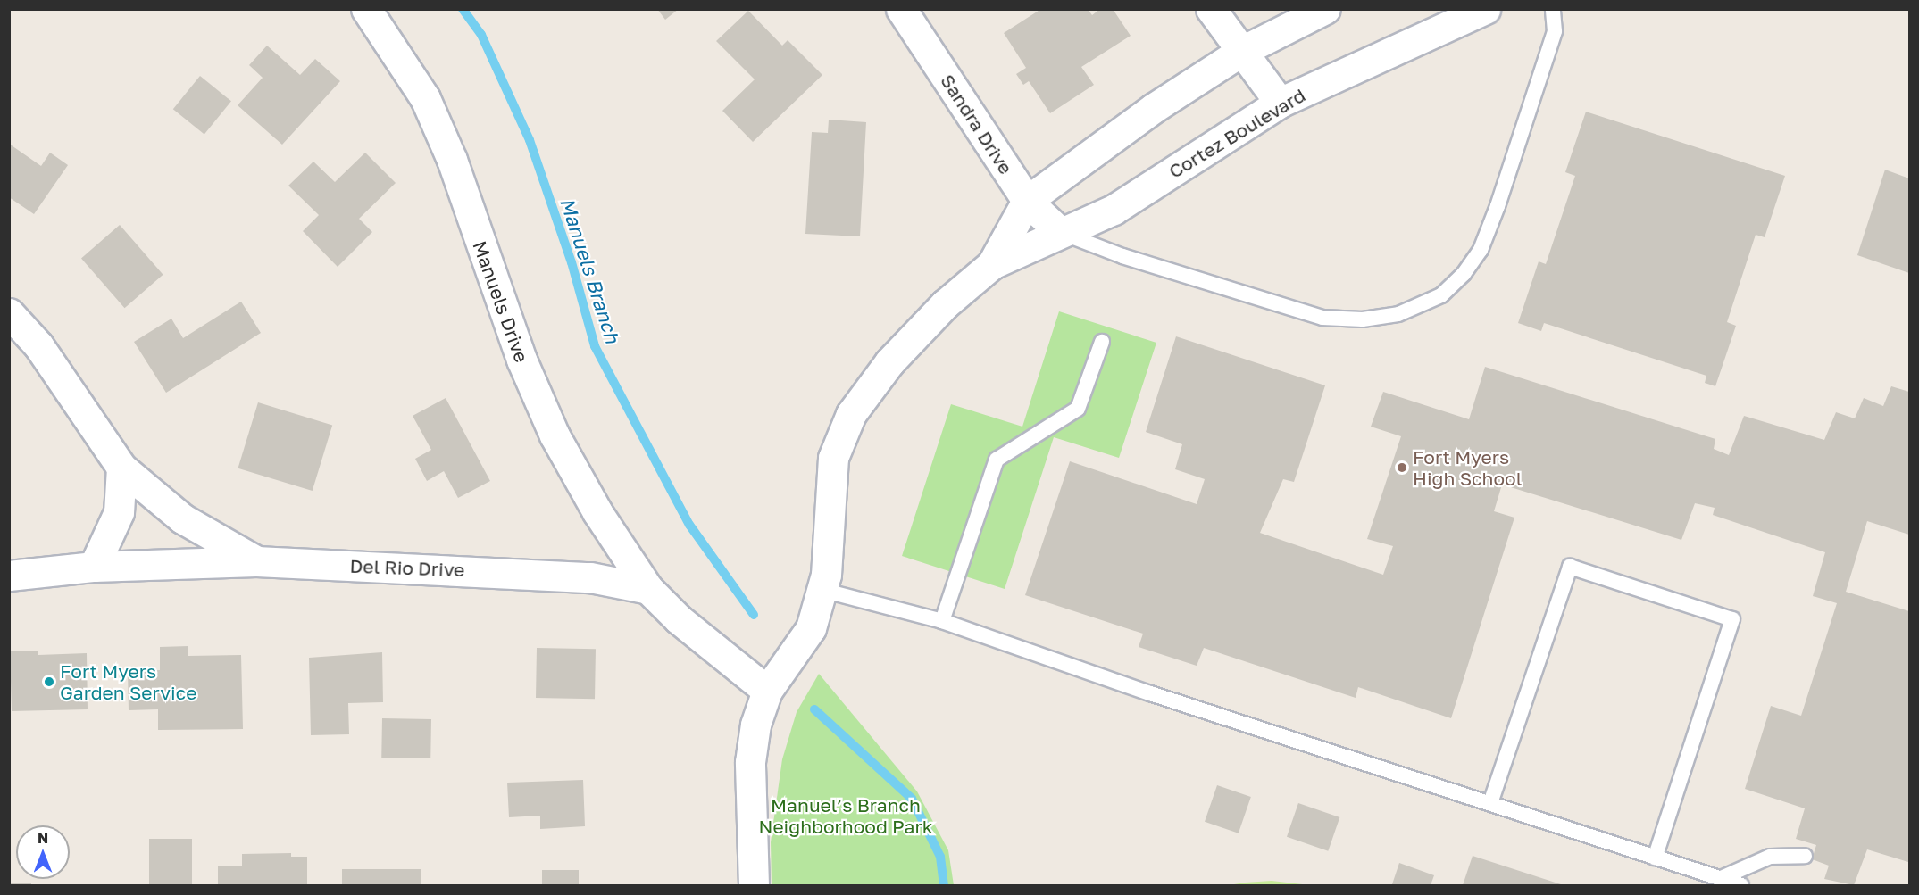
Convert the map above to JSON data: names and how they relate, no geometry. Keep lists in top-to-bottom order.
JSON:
{
  "streets": {
    "street": [
      "Sandra Drive",
      "Cortez Boulevard",
      "Manuels Drive",
      "Del Rio Drive"
    ]
  },
  "crossings": [
    ["Sandra Drive", "Cortez Boulevard"],
    ["Manuels Drive", "Del Rio Drive"]
  ],
  "water": ["Manuels Branch"],
  "parks": ["Manuel’s Branch Neighborhood Park"],
  "places": ["Fort Myers High School", "Fort Myers Garden Service"],
  "north": "top"
}
